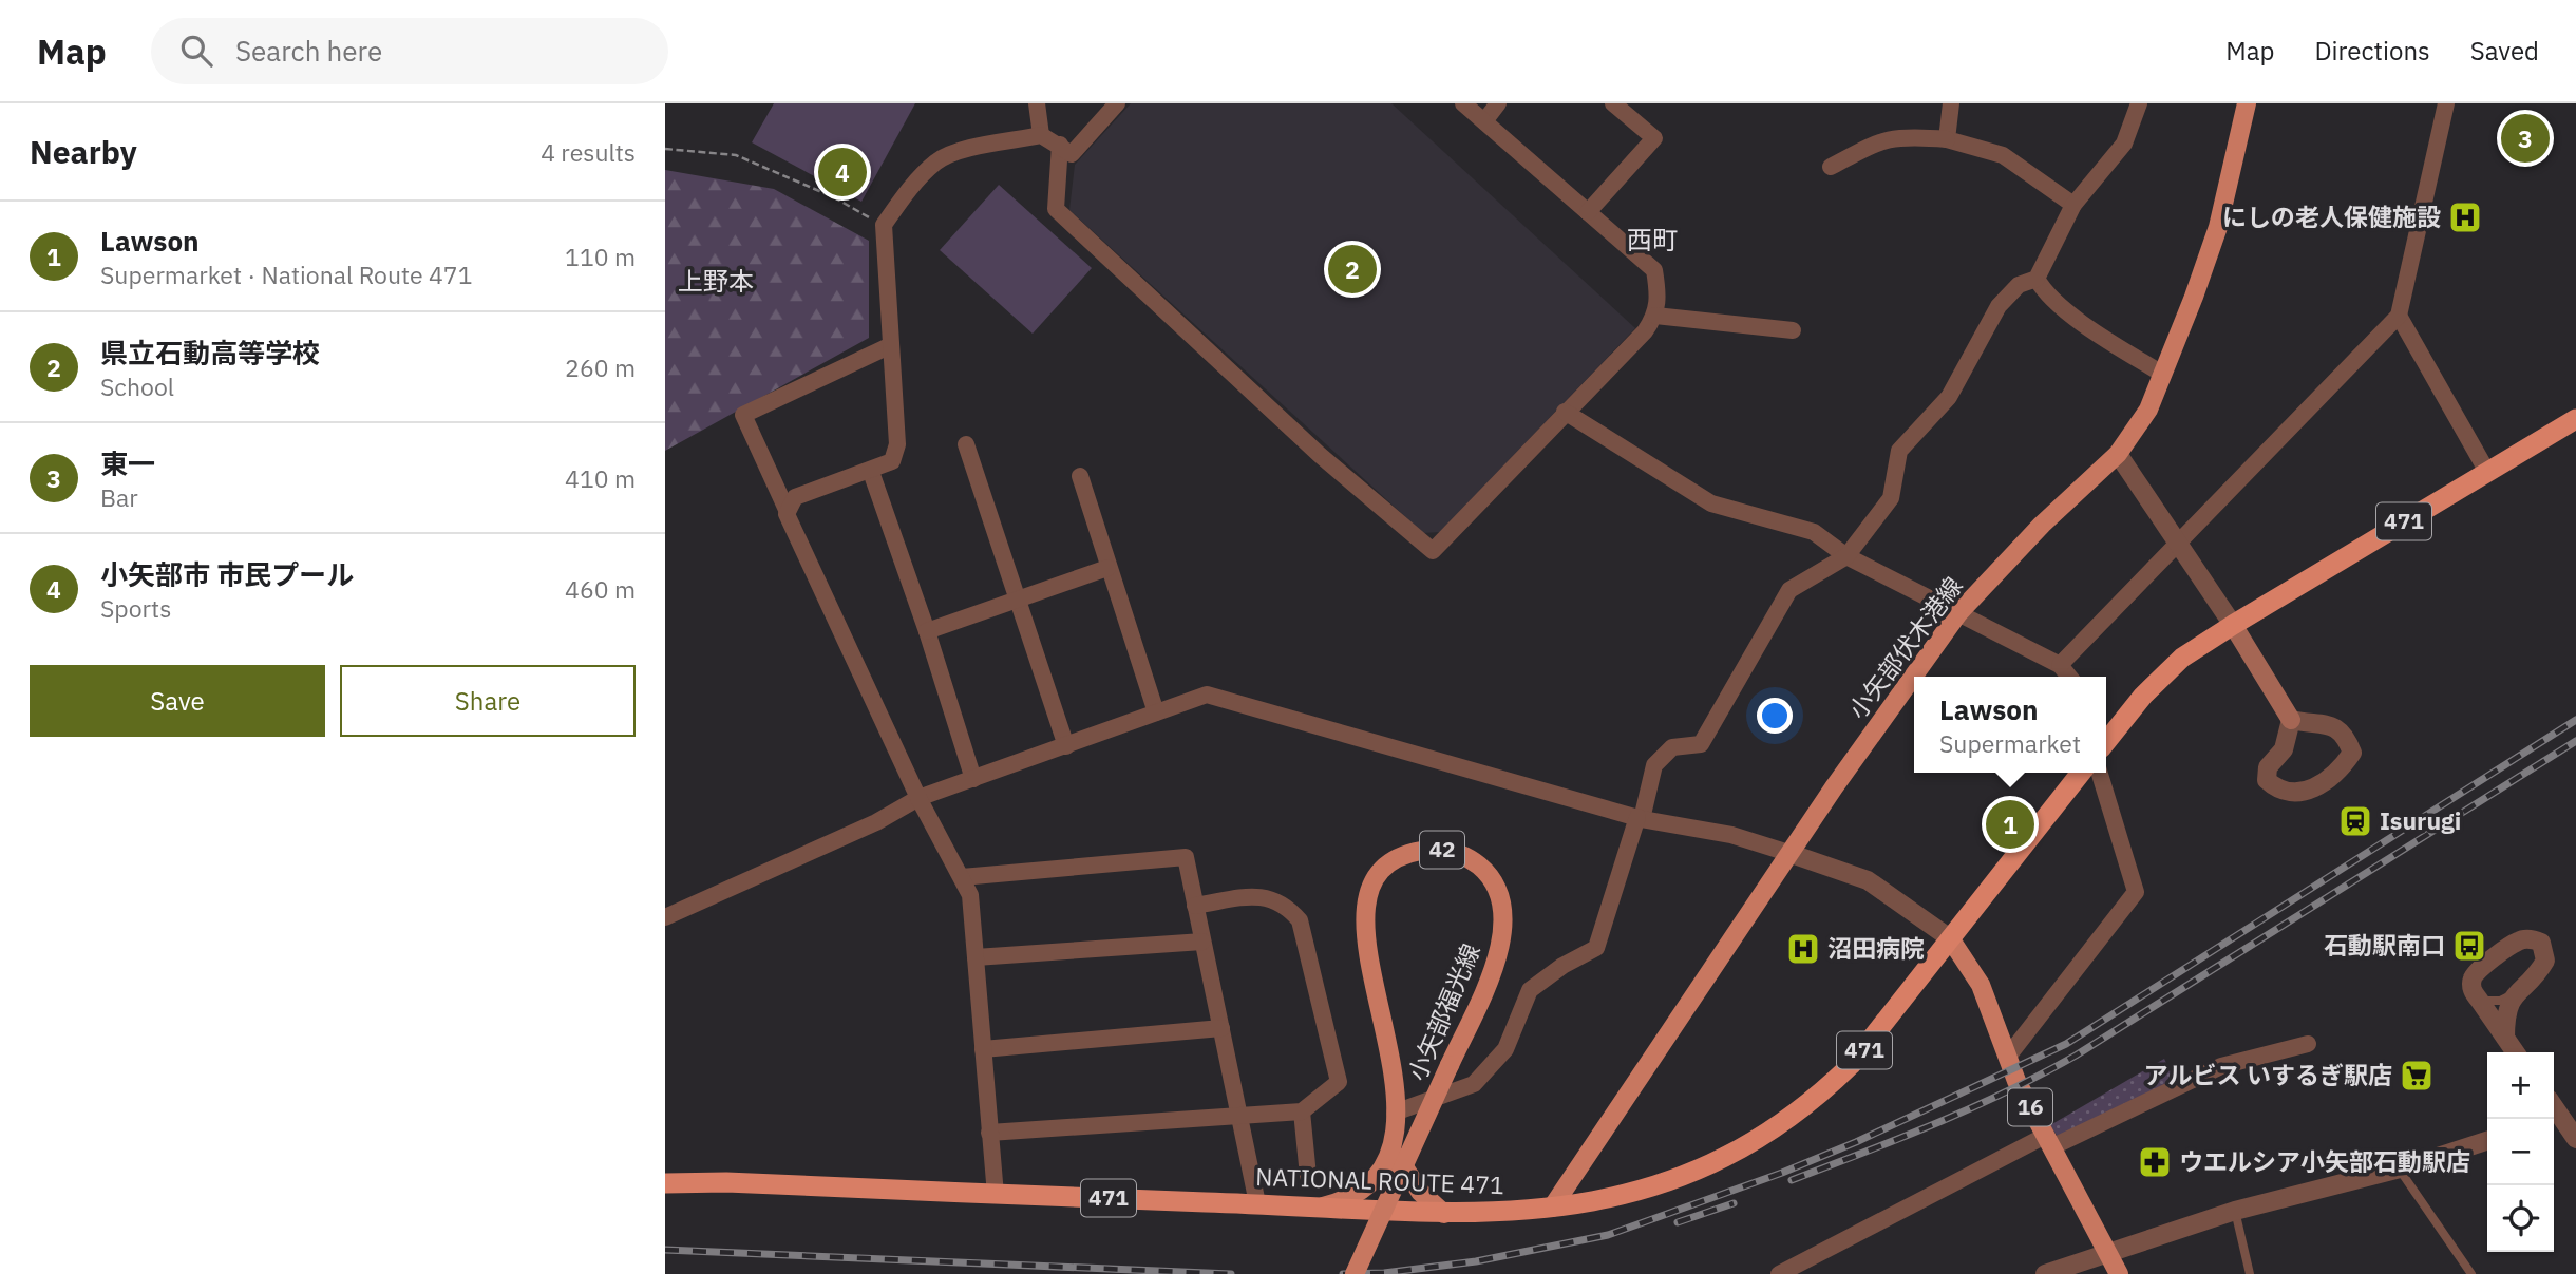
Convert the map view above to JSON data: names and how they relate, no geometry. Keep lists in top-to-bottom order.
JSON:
{
  "streets": {
    "highway": ["471", "NATIONAL ROUTE 471"],
    "main road": [
      "小矢部伏木港線",
      "42",
      "小矢部福光線",
      "16"
    ]
  },
  "crossings": [
    ["小矢部伏木港線", "NATIONAL ROUTE 471"],
    ["小矢部福光線", "NATIONAL ROUTE 471"],
    ["16", "NATIONAL ROUTE 471"]
  ],
  "districts": ["西町", "上野本"],
  "places": {
    "hospital": ["にしの老人保健施設", "沼田病院"],
    "station": ["Isurugi"],
    "bus stop": ["石動駅南口"],
    "supermarket": ["アルビス いするぎ駅店"],
    "pharmacy": ["ウエルシア小矢部石動駅店"]
  },
  "page": {
    "header": "Map",
    "search": "Search here",
    "nav": ["Map", "Directions", "Saved"],
    "heading": ["Nearby", "4 results"],
    "pins": [
      "3",
      "4",
      "2",
      "1"
    ],
    "list": [
      {
        "mark": "1",
        "name": "Lawson",
        "note": "Supermarket · National Route 471",
        "value": "110 m"
      },
      {
        "mark": "2",
        "name": "県立石動高等学校",
        "note": "School",
        "value": "260 m"
      },
      {
        "mark": "3",
        "name": "東一",
        "note": "Bar",
        "value": "410 m"
      },
      {
        "mark": "4",
        "name": "小矢部市 市民プール",
        "note": "Sports",
        "value": "460 m"
      }
    ],
    "buttons": ["Save", "Share"],
    "popup": ["Lawson", "Supermarket"],
    "map_buttons": ["+", "−"]
  }
}
